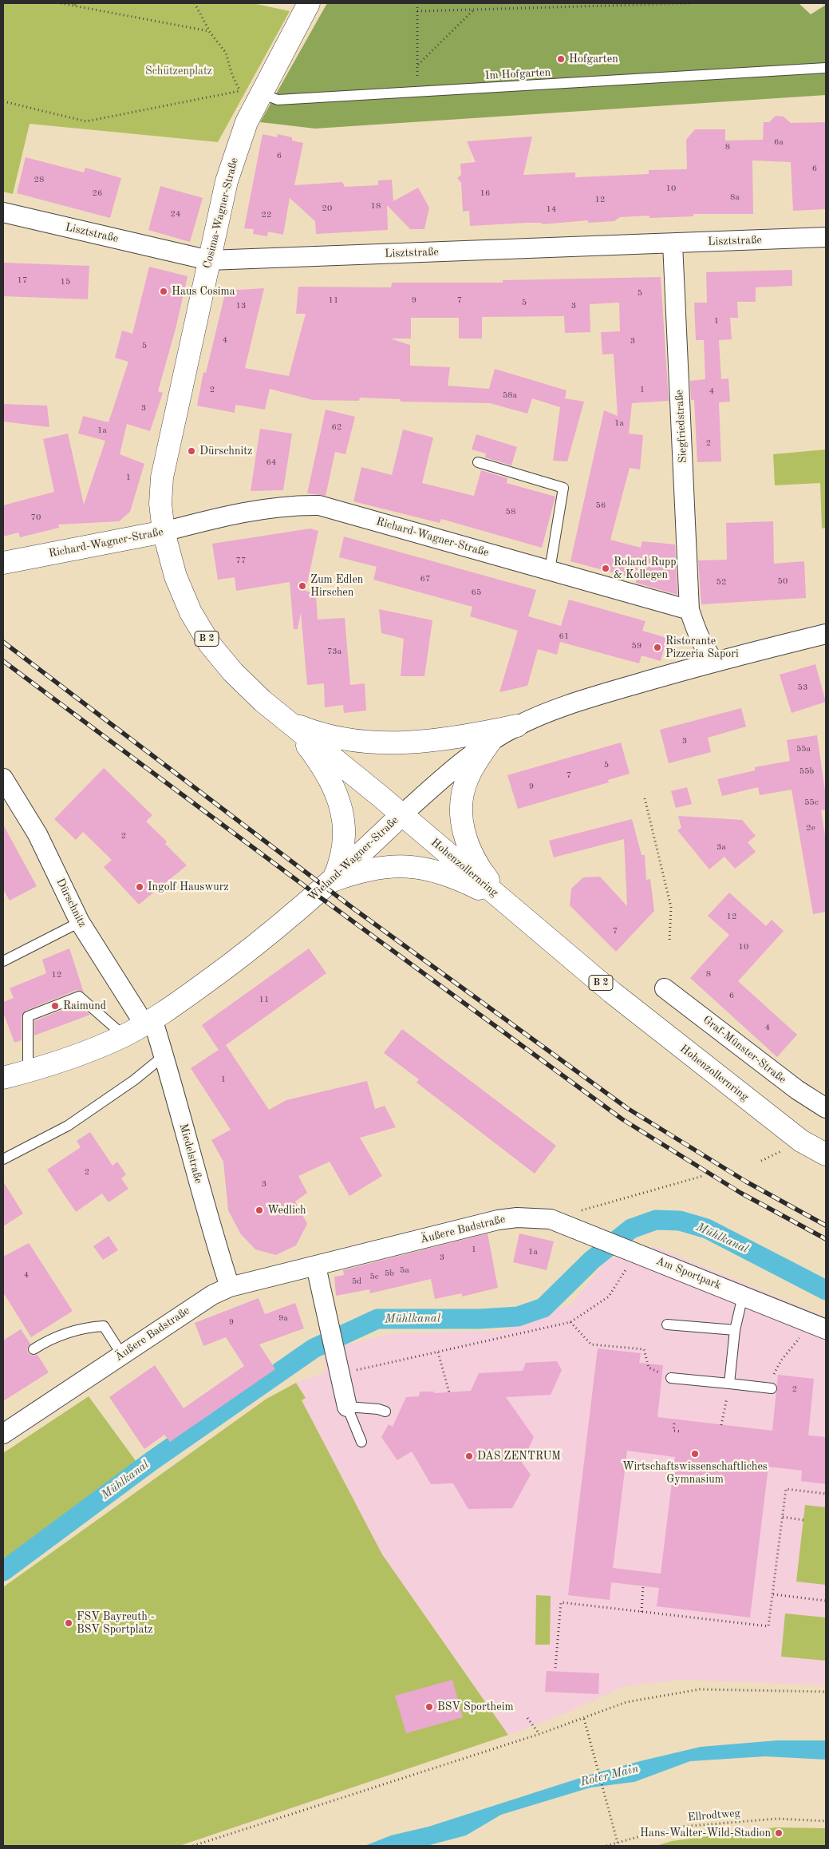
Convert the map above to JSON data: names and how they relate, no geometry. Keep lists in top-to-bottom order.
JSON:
{
  "streets": {
    "main road": [
      "Cosima-Wagner-Straße",
      "Richard-Wagner-Straße",
      "B 2",
      "Wieland-Wagner-Straße",
      "Hohenzollernring"
    ],
    "street": [
      "Lisztstraße",
      "Siegfriedstraße",
      "Dürschnitz",
      "Graf-Münster-Straße",
      "Miedelstraße",
      "Äußere Badstraße",
      "Am Sportpark"
    ],
    "lane": ["Im Hofgarten"],
    "path": ["Ellrodtweg"]
  },
  "crossings": [
    ["Im Hofgarten", "Cosima-Wagner-Straße"],
    ["Cosima-Wagner-Straße", "Lisztstraße"],
    ["Cosima-Wagner-Straße", "Richard-Wagner-Straße"],
    ["Cosima-Wagner-Straße", "Hohenzollernring"],
    ["Lisztstraße", "Siegfriedstraße"],
    ["Siegfriedstraße", "Richard-Wagner-Straße"],
    ["Richard-Wagner-Straße", "Hohenzollernring"],
    ["Wieland-Wagner-Straße", "Hohenzollernring"],
    ["Wieland-Wagner-Straße", "Dürschnitz"],
    ["Wieland-Wagner-Straße", "Miedelstraße"],
    ["Dürschnitz", "Miedelstraße"],
    ["Miedelstraße", "Äußere Badstraße"],
    ["Äußere Badstraße", "Am Sportpark"]
  ],
  "water": ["Mühlkanal", "Roter Main"],
  "parks": ["Schützenplatz"],
  "places": [
    "Hofgarten",
    "Haus Cosima",
    "Dürschnitz",
    "Roland Rupp & Kollegen",
    "Zum Edlen Hirschen",
    "Ristorante Pizzeria Sapori",
    "Ingolf Hauswurz",
    "Raimund",
    "Wedlich",
    "Wirtschaftswissenschaftliches Gymnasium",
    "DAS ZENTRUM",
    "FSV Bayreuth - BSV Sportplatz",
    "BSV Sportheim",
    "Hans-Walter-Wild-Stadion"
  ],
  "house_numbers": [
    "6a",
    "8",
    "6",
    "6",
    "28",
    "10",
    "26",
    "16",
    "8a",
    "12",
    "18",
    "20",
    "14",
    "24",
    "22",
    "17",
    "15",
    "5",
    "11",
    "9",
    "7",
    "5",
    "13",
    "3",
    "1",
    "4",
    "3",
    "5",
    "2",
    "1",
    "4",
    "58a",
    "3",
    "1a",
    "62",
    "1a",
    "2",
    "64",
    "1",
    "56",
    "58",
    "70",
    "77",
    "67",
    "50",
    "52",
    "65",
    "61",
    "59",
    "73a",
    "53",
    "3",
    "55a",
    "5",
    "55b",
    "7",
    "9",
    "55c",
    "2e",
    "2",
    "3a",
    "12",
    "7",
    "10",
    "8",
    "12",
    "6",
    "11",
    "4",
    "1",
    "2",
    "3",
    "1",
    "1a",
    "3",
    "5a",
    "5b",
    "4",
    "5c",
    "5d",
    "9a",
    "9",
    "2"
  ]
}
